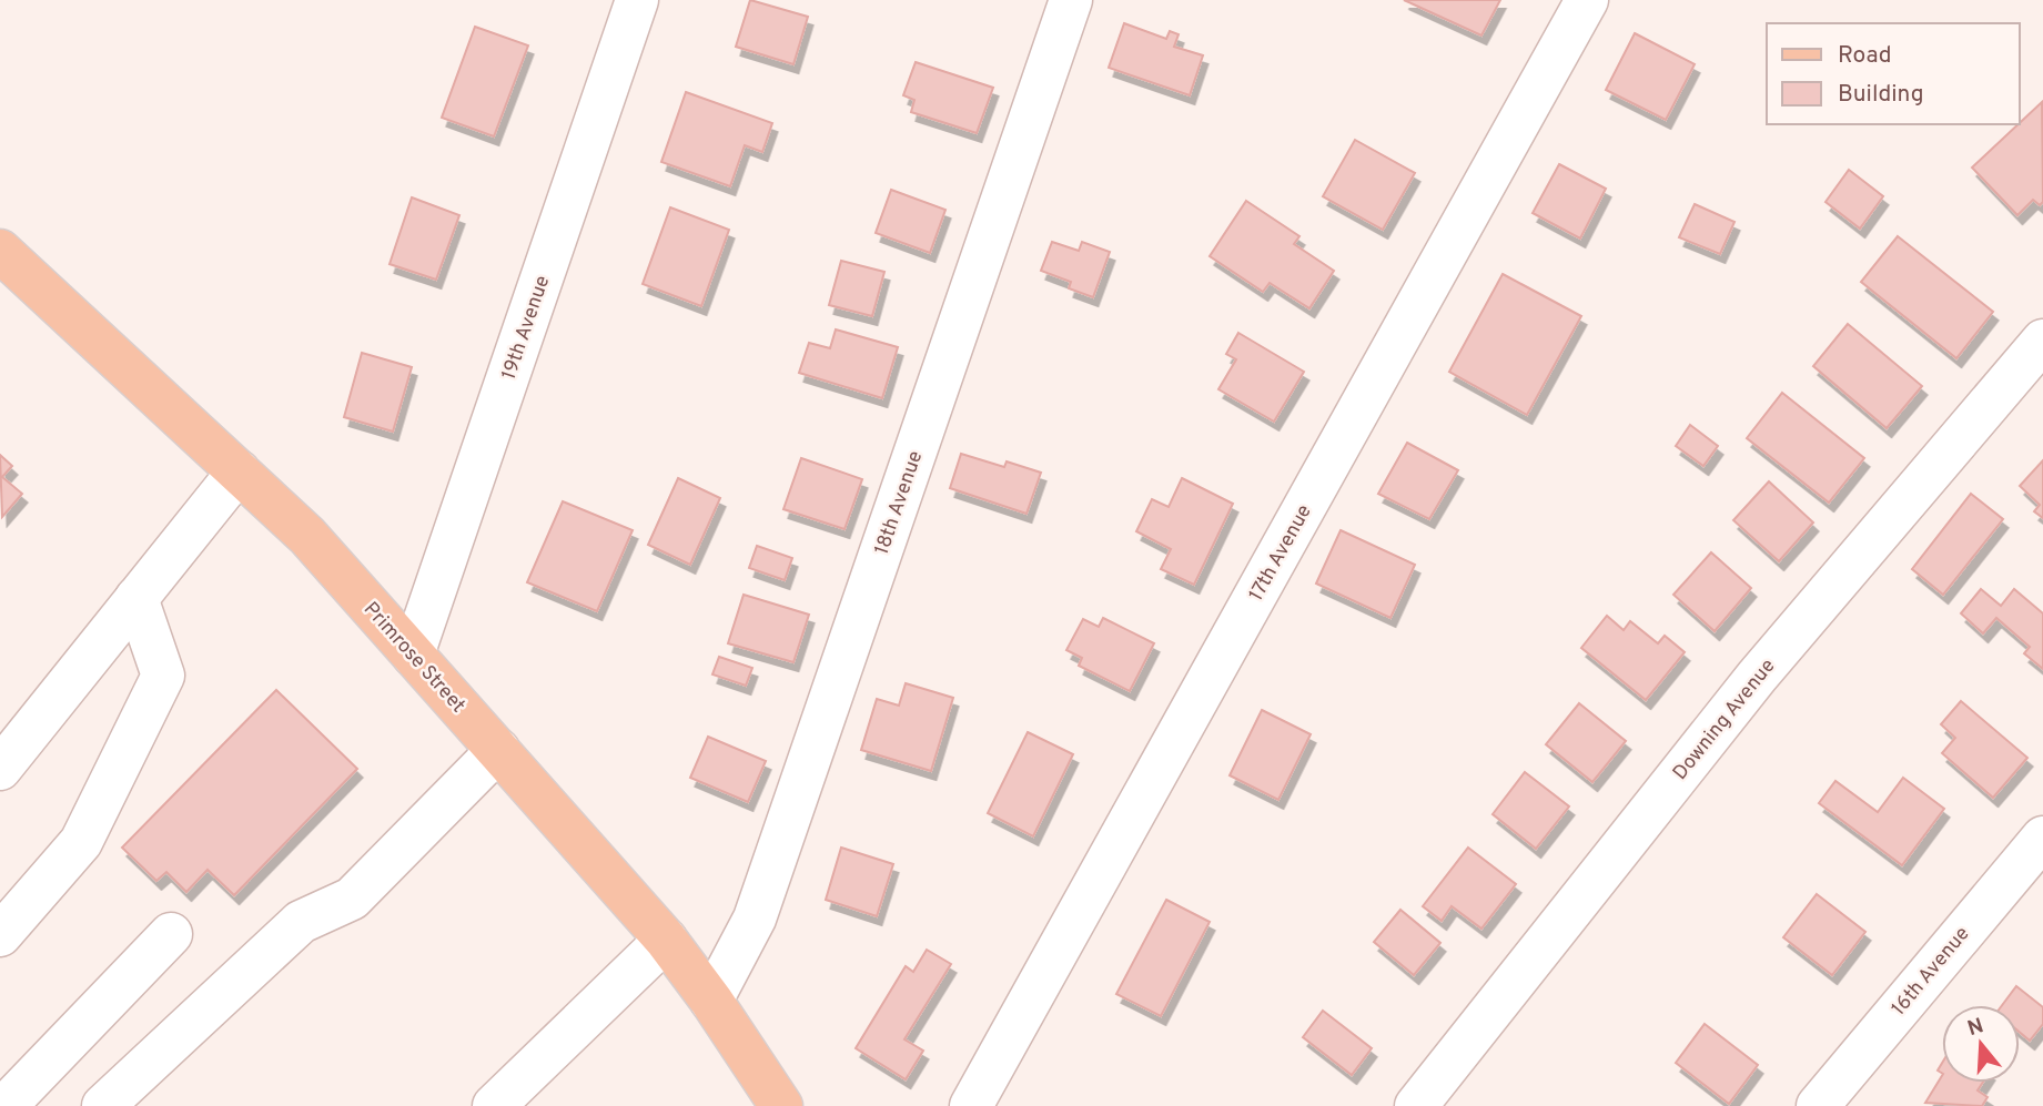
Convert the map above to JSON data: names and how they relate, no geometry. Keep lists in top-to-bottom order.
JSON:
{
  "streets": {
    "main road": ["Primrose Street"],
    "street": [
      "19th Avenue",
      "18th Avenue",
      "17th Avenue",
      "Downing Avenue",
      "16th Avenue"
    ]
  },
  "crossings": [
    ["19th Avenue", "Primrose Street"],
    ["18th Avenue", "Primrose Street"]
  ],
  "legend": ["Road", "Building"],
  "north": "top"
}
